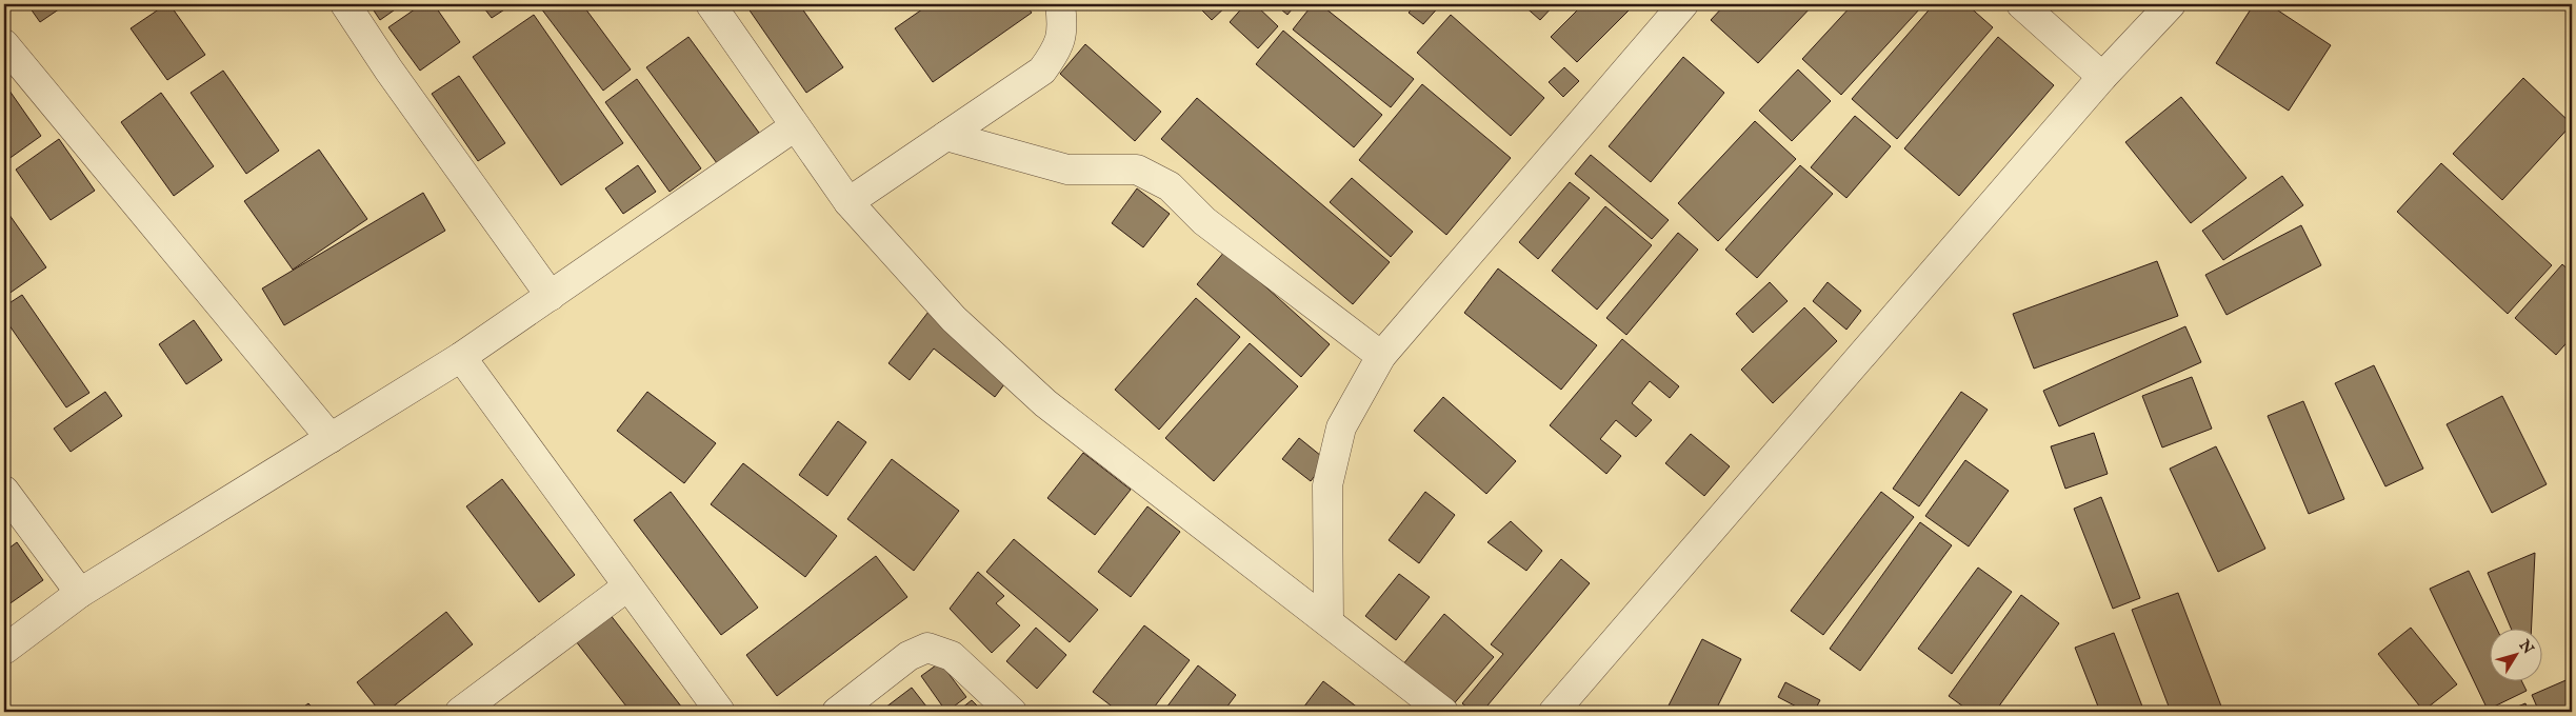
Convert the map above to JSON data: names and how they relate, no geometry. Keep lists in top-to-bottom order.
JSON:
{
  "north": "top right"
}
